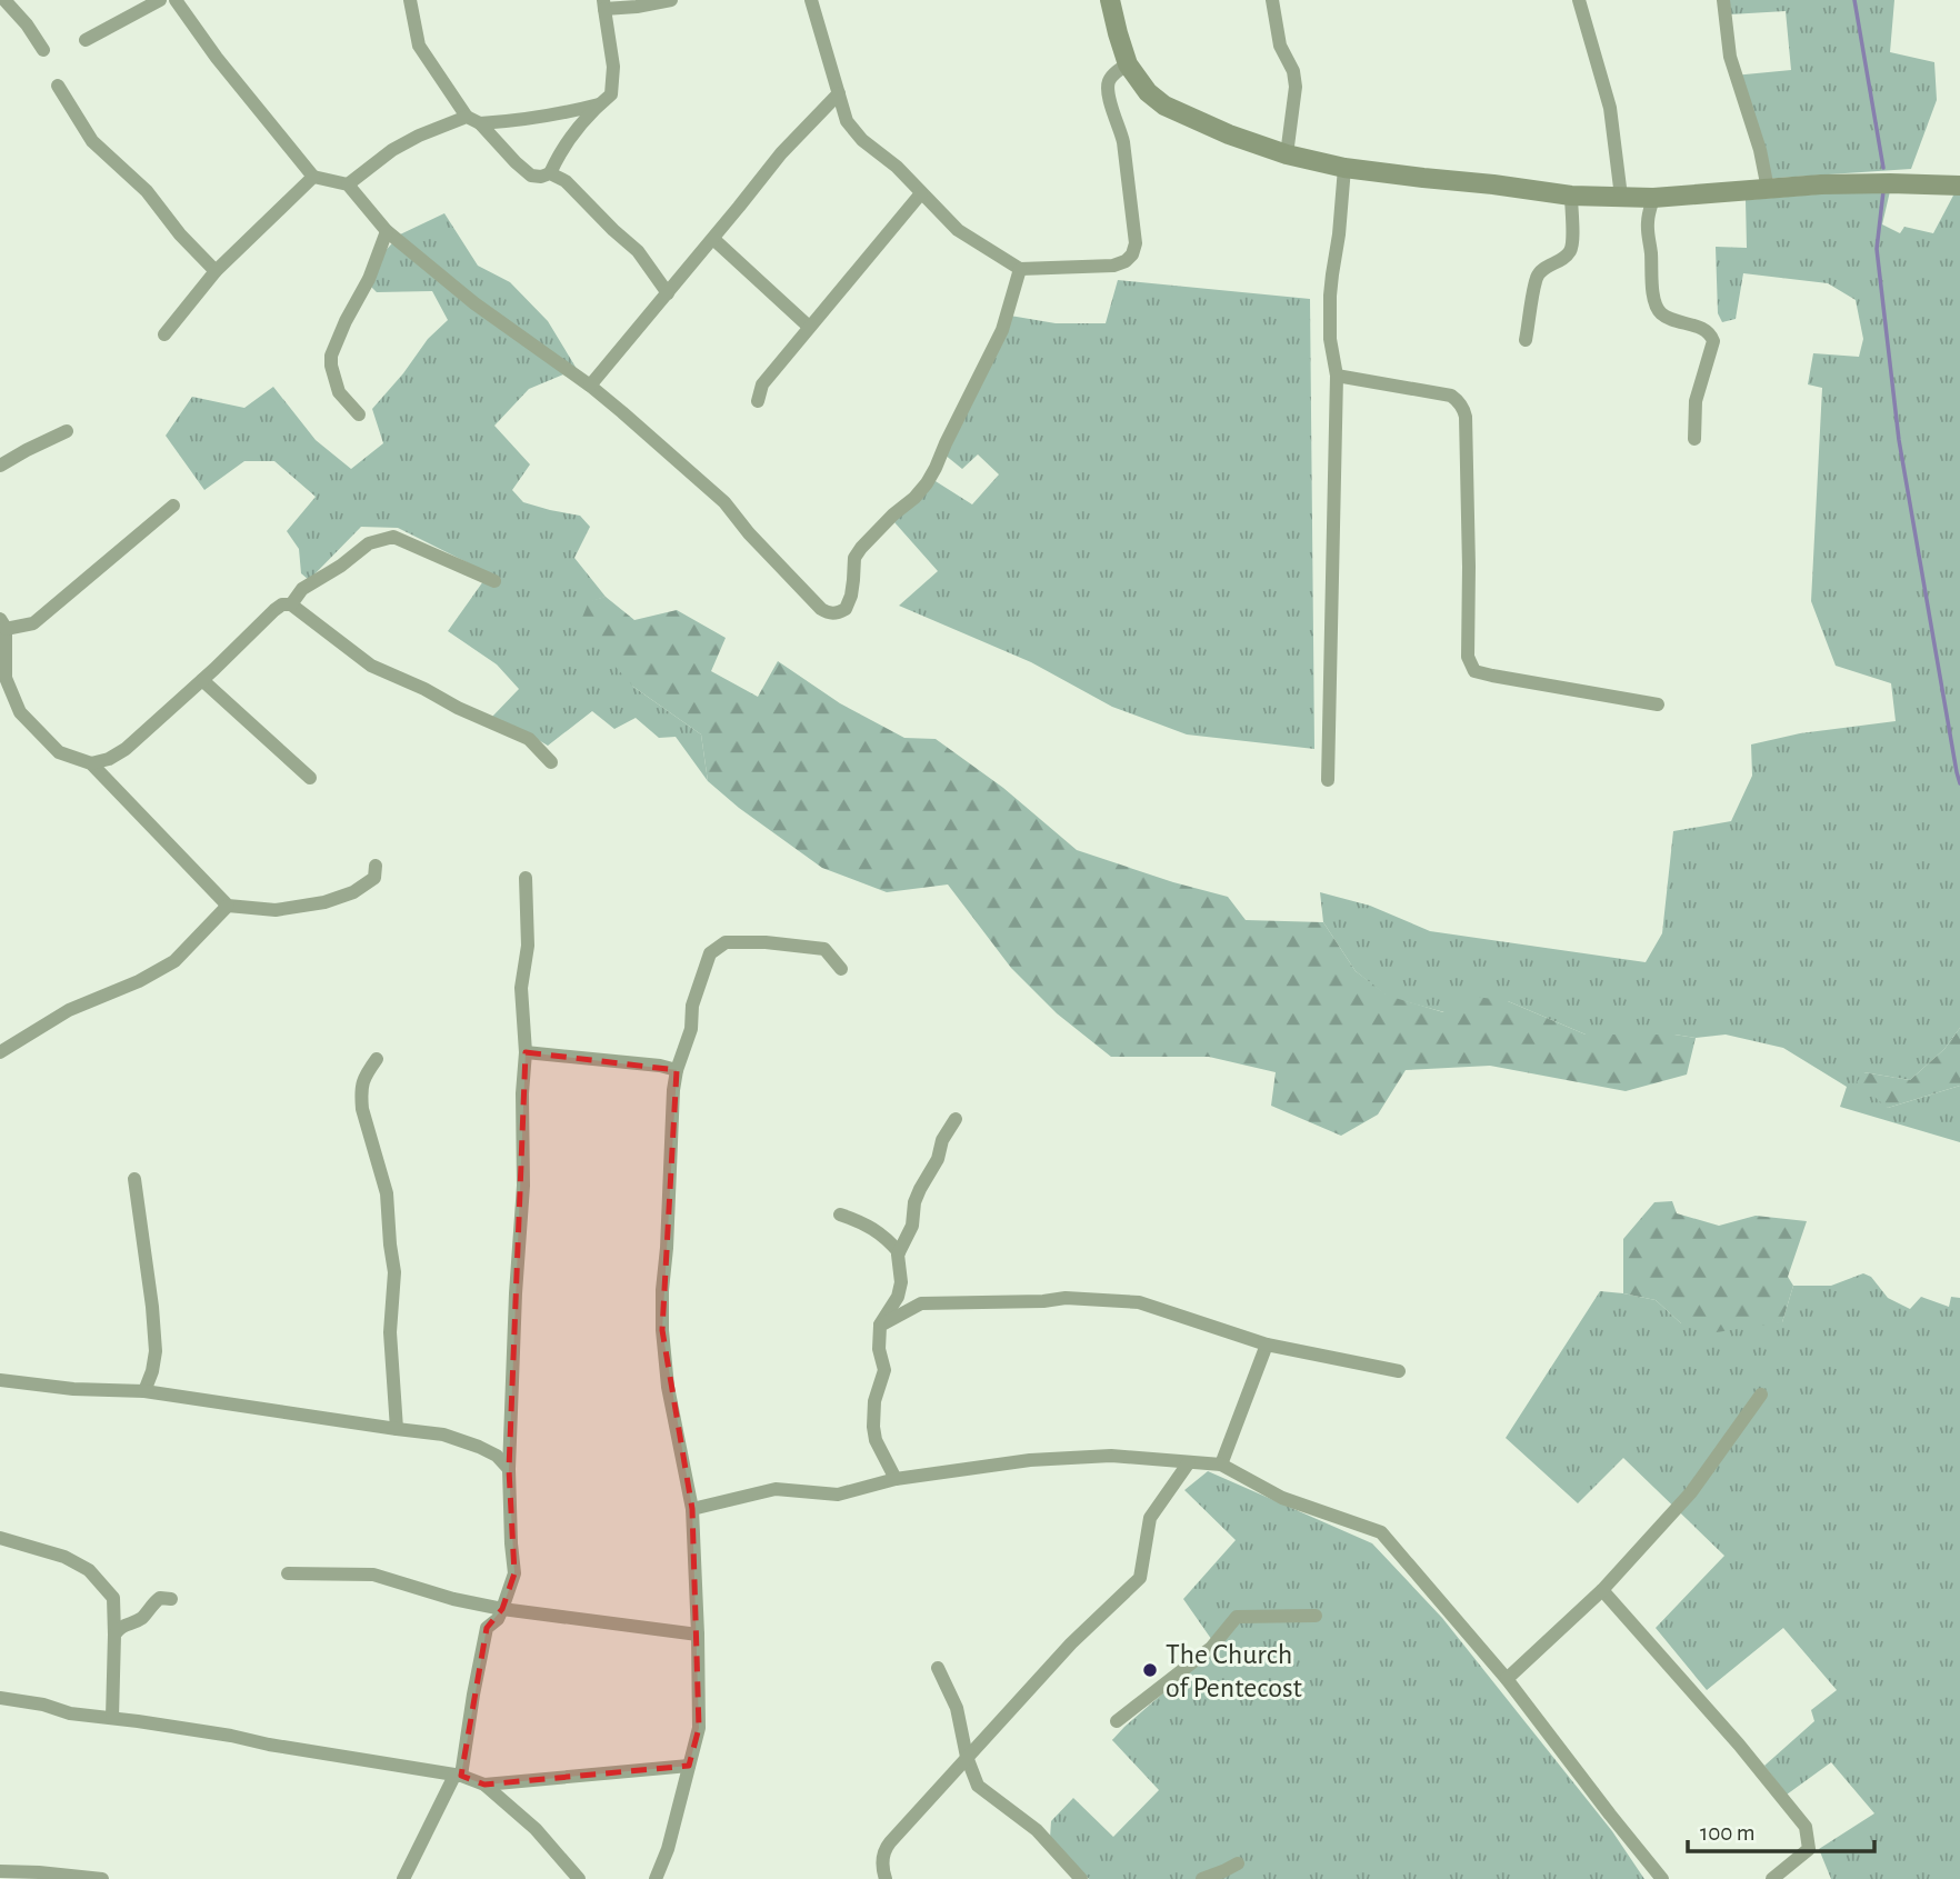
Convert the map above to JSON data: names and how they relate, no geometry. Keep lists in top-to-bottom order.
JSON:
{
  "places": ["The Church of Pentecost"],
  "scale_bar": "100 m"
}
